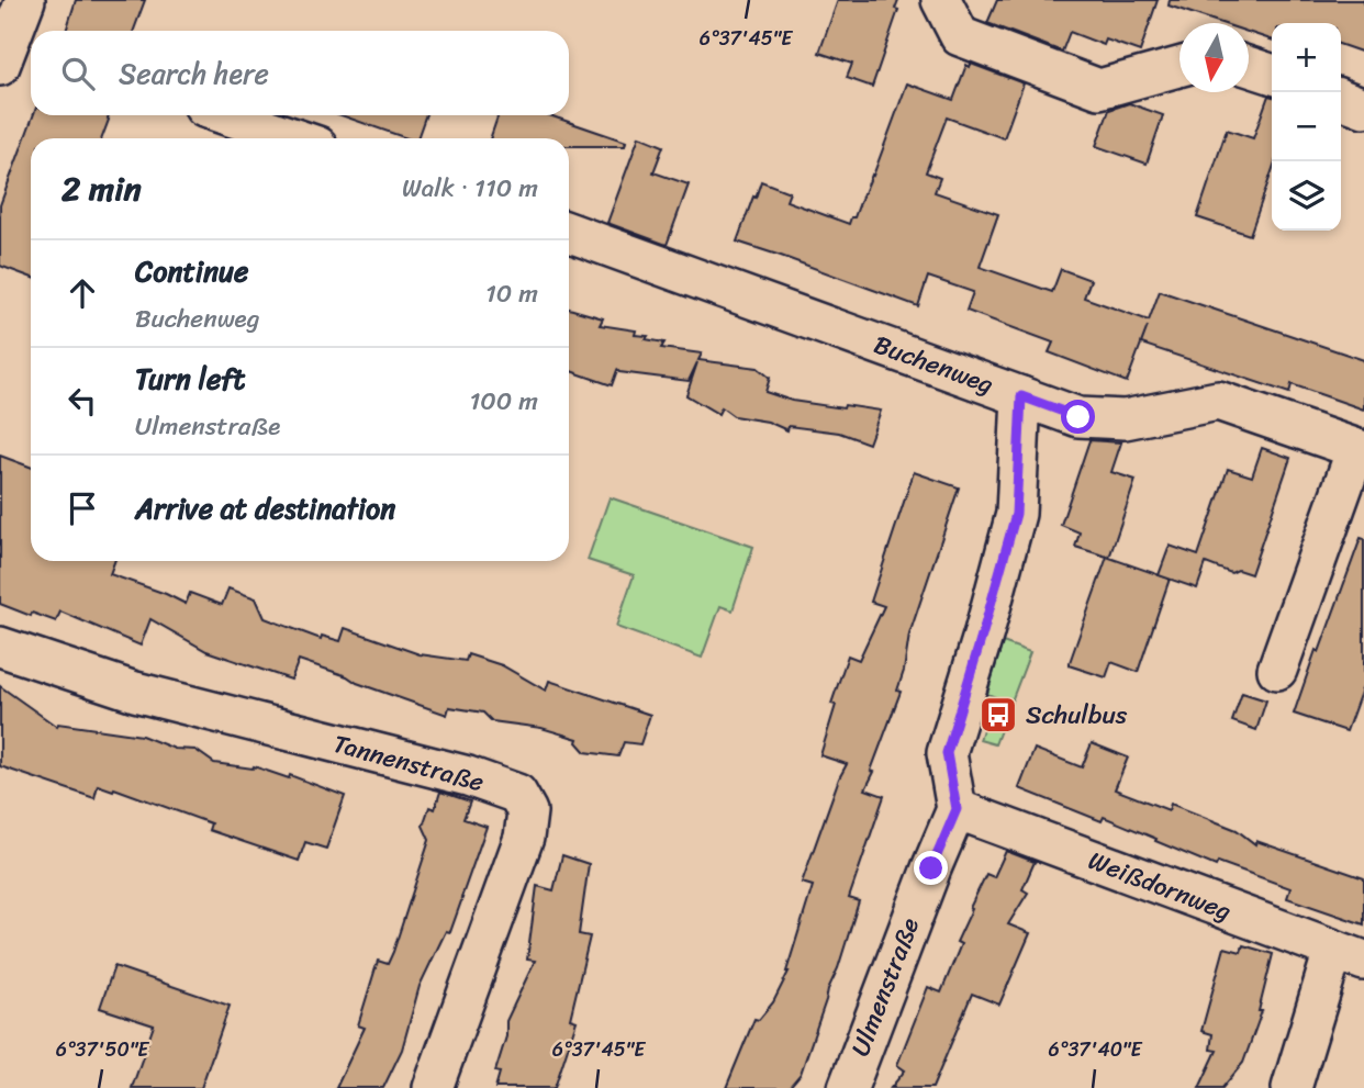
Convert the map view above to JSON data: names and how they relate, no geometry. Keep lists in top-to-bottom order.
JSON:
{
  "streets": {
    "street": [
      "Buchenweg",
      "Tannenstraße",
      "Weißdornweg",
      "Ulmenstraße"
    ]
  },
  "crossings": [
    ["Weißdornweg", "Ulmenstraße"]
  ],
  "places": {
    "bus stop": ["Schulbus"]
  },
  "north": "bottom",
  "page": {
    "map_buttons": ["+", "−"],
    "search": "Search here",
    "heading": ["2 min", "Walk · 110 m"],
    "list": [
      ["Continue", "Buchenweg", "10 m"],
      ["Turn left", "Ulmenstraße", "100 m"],
      "Arrive at destination"
    ]
  },
  "coordinates": ["6°37'45\"E", "6°37'50\"E", "6°37'40\"E"]
}
